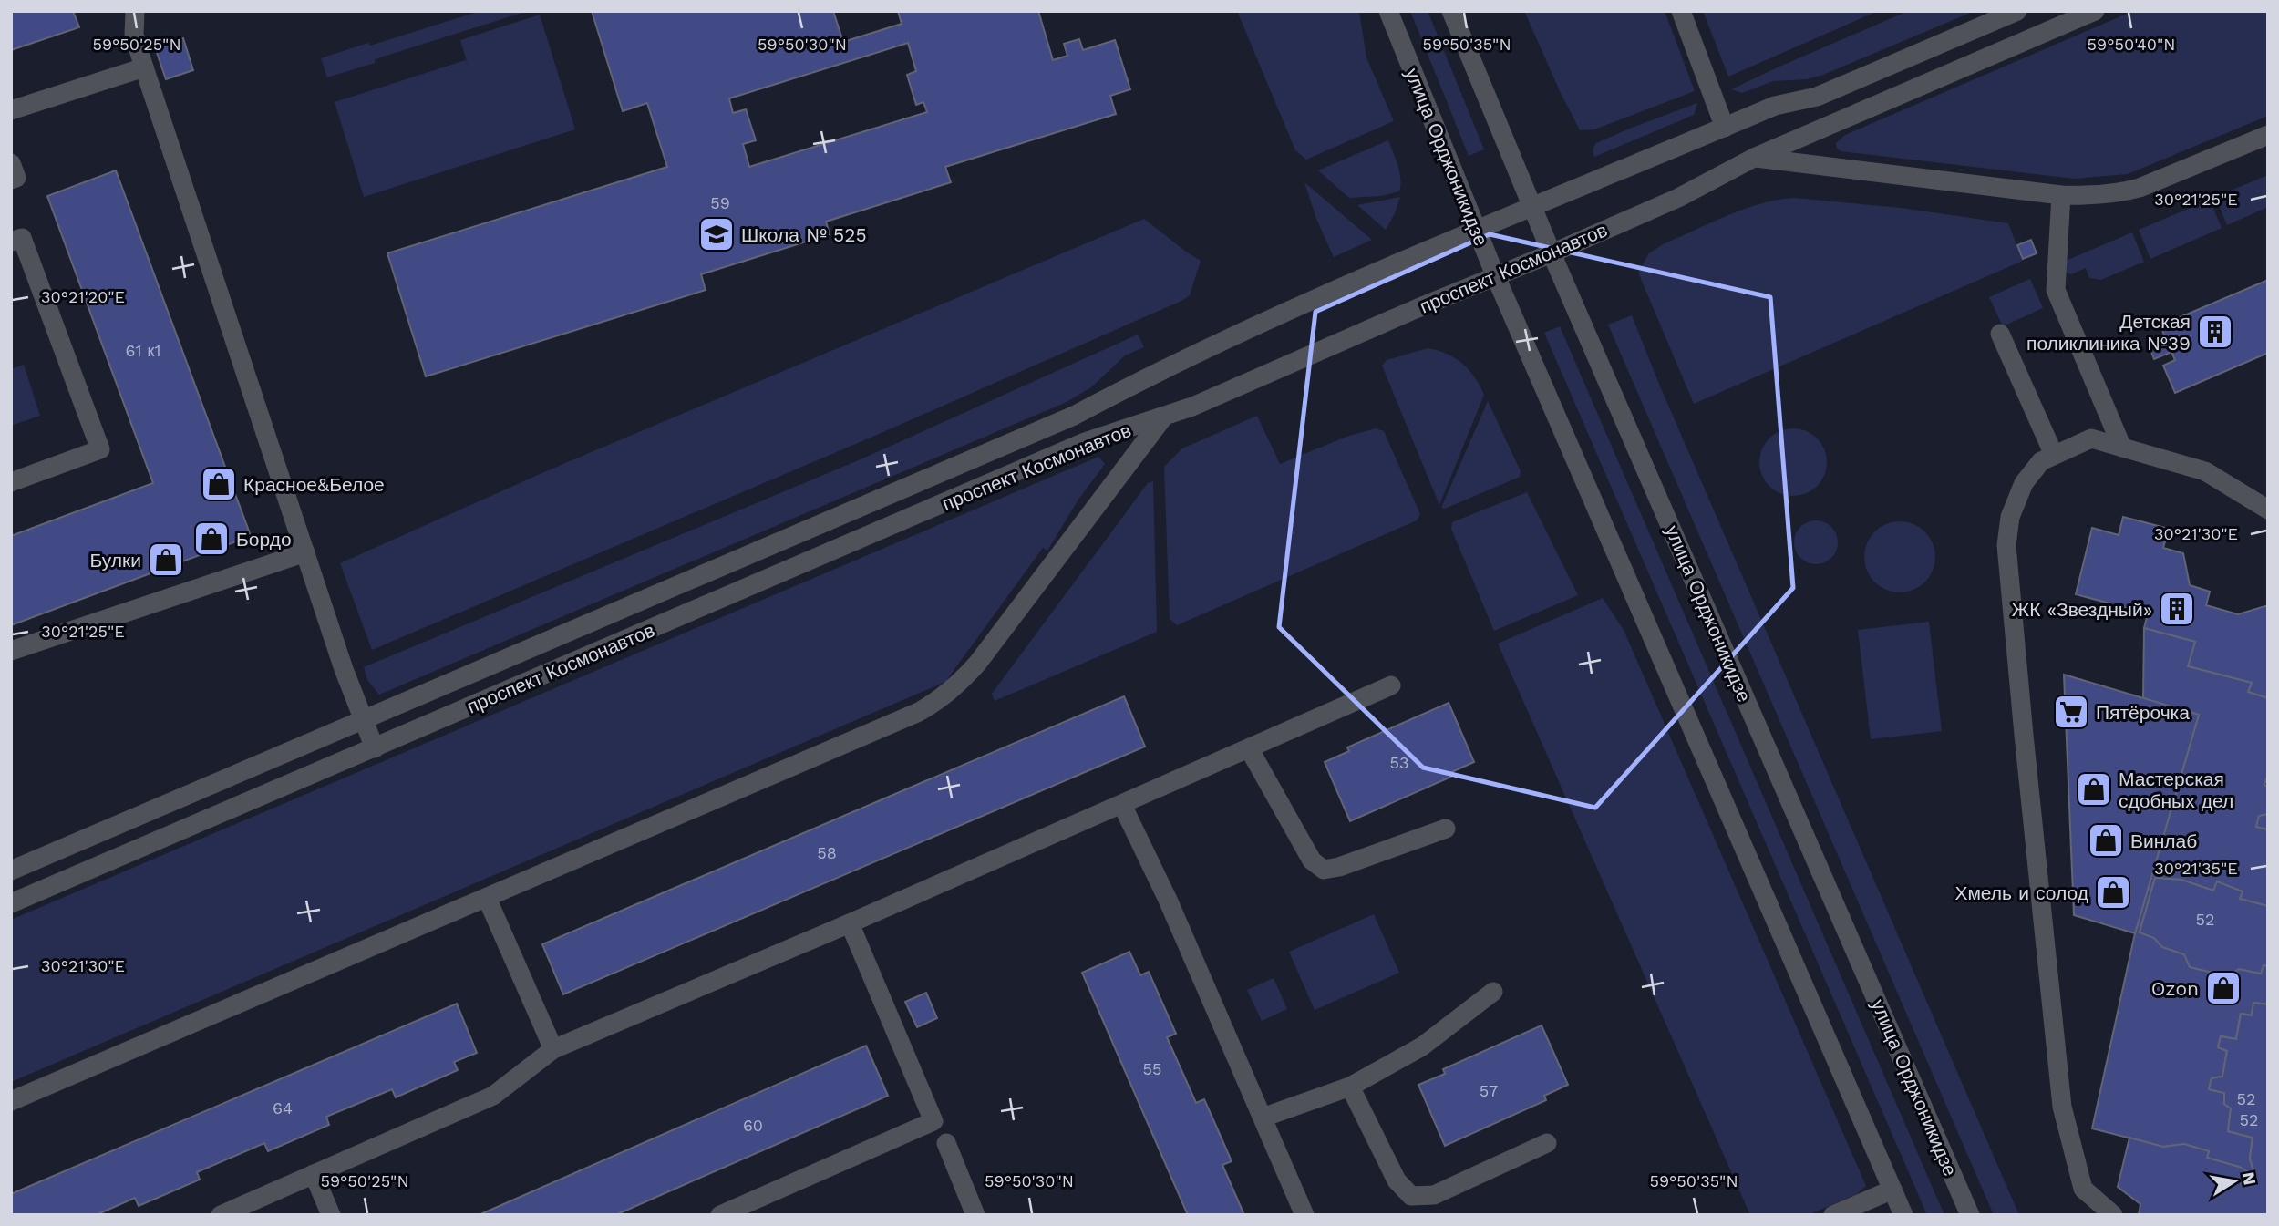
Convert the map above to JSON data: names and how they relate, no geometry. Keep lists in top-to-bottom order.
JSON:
{
  "streets": {
    "street": ["улица Орджоникидзе", "проспект Космонавтов"]
  },
  "crossings": [
    ["улица Орджоникидзе", "проспект Космонавтов"]
  ],
  "places": {
    "school or university": ["Школа № 525"],
    "building": ["Детская поликлиника №39", "ЖК «Звездный»"],
    "shop": [
      "Красное&Белое",
      "Бордо",
      "Булки",
      "Мастерская сдобных дел",
      "Винлаб",
      "Хмель и солод",
      "Ozon"
    ],
    "supermarket": ["Пятёрочка"]
  },
  "house_numbers": [
    "59",
    "61 к1",
    "53",
    "58",
    "52",
    "55",
    "57",
    "52",
    "64",
    "52",
    "60"
  ],
  "north": "right",
  "coordinates": [
    "59°50'25\"N",
    "59°50'30\"N",
    "59°50'35\"N",
    "59°50'40\"N",
    "30°21'25\"E",
    "30°21'20\"E",
    "30°21'30\"E",
    "30°21'35\"E"
  ]
}
